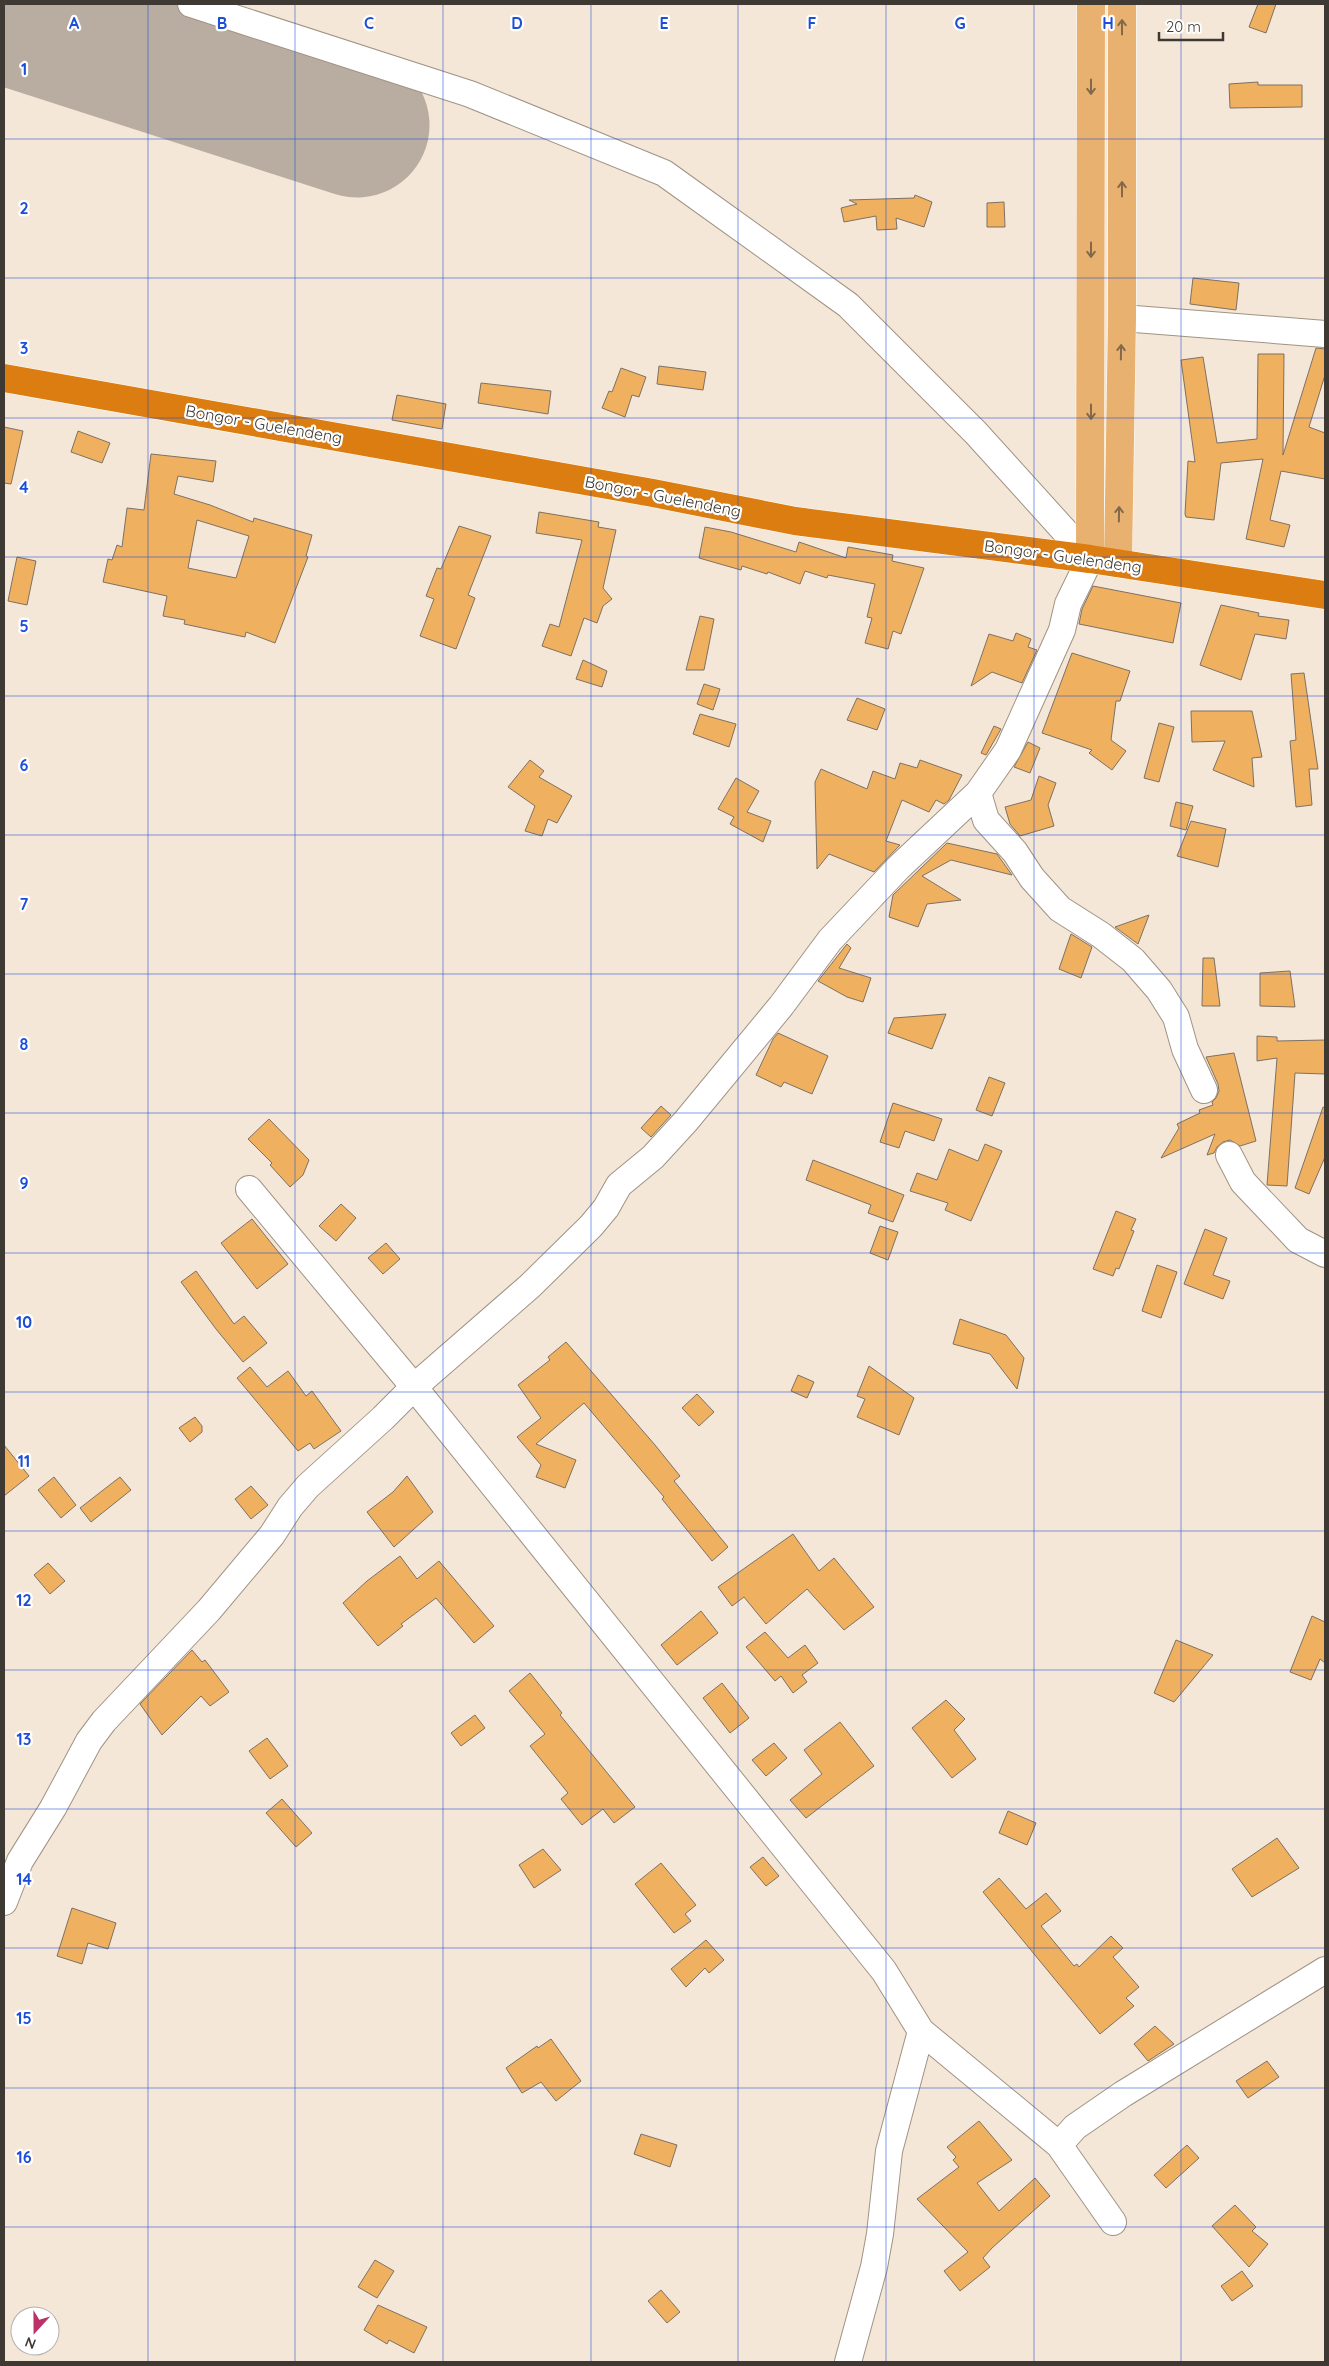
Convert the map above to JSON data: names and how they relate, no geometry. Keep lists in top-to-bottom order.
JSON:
{
  "streets": {
    "highway": ["Bongor - Guelendeng"]
  },
  "scale_bar": "20 m",
  "north": "bottom",
  "grid": {
    "columns": [
      "A",
      "B",
      "C",
      "D",
      "E",
      "F",
      "G",
      "H"
    ],
    "rows": [
      "1",
      "2",
      "3",
      "4",
      "5",
      "6",
      "7",
      "8",
      "9",
      "10",
      "11",
      "12",
      "13",
      "14",
      "15",
      "16"
    ]
  }
}
